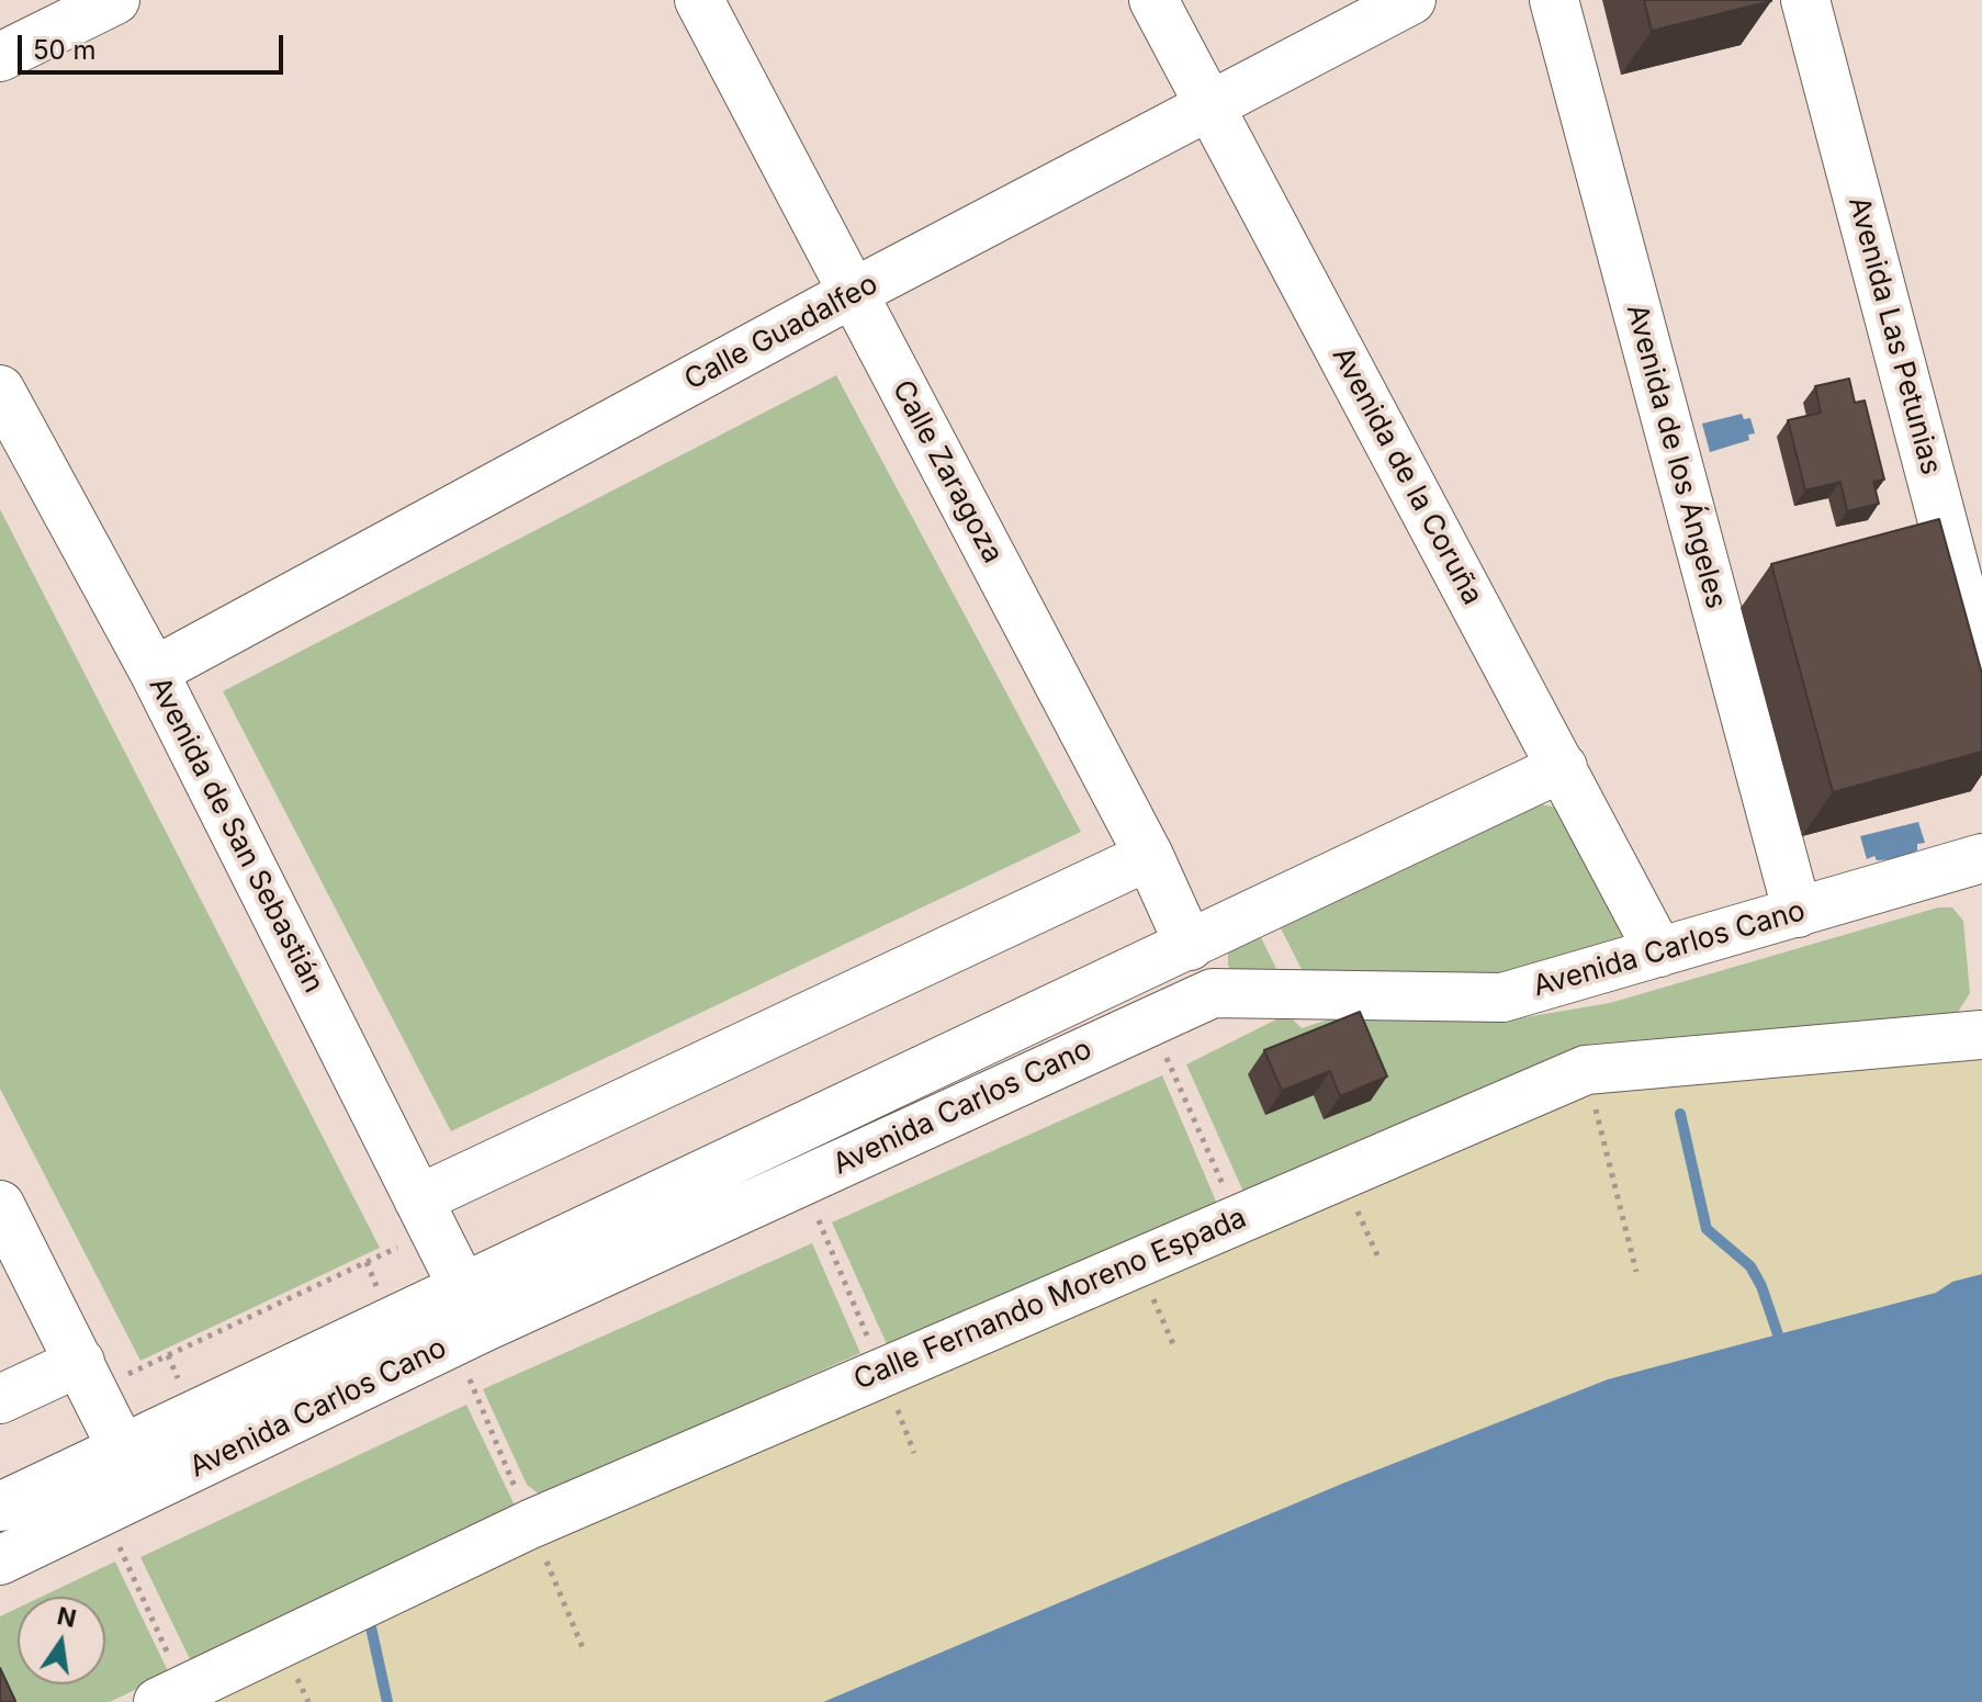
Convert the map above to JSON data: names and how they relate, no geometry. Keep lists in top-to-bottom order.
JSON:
{
  "streets": {
    "street": [
      "Calle Guadalfeo",
      "Avenida Las Petunias",
      "Avenida de los Ángeles",
      "Calle Zaragoza",
      "Avenida de la Coruña",
      "Avenida de San Sebastián",
      "Avenida Carlos Cano",
      "Calle Fernando Moreno Espada"
    ]
  },
  "crossings": [
    ["Calle Guadalfeo", "Calle Zaragoza"],
    ["Calle Guadalfeo", "Avenida de la Coruña"],
    ["Calle Guadalfeo", "Avenida de San Sebastián"],
    ["Avenida de los Ángeles", "Avenida Carlos Cano"],
    ["Calle Zaragoza", "Avenida Carlos Cano"],
    ["Avenida de la Coruña", "Avenida Carlos Cano"],
    ["Avenida de San Sebastián", "Avenida Carlos Cano"]
  ],
  "scale_bar": "50 m",
  "north": "top"
}
